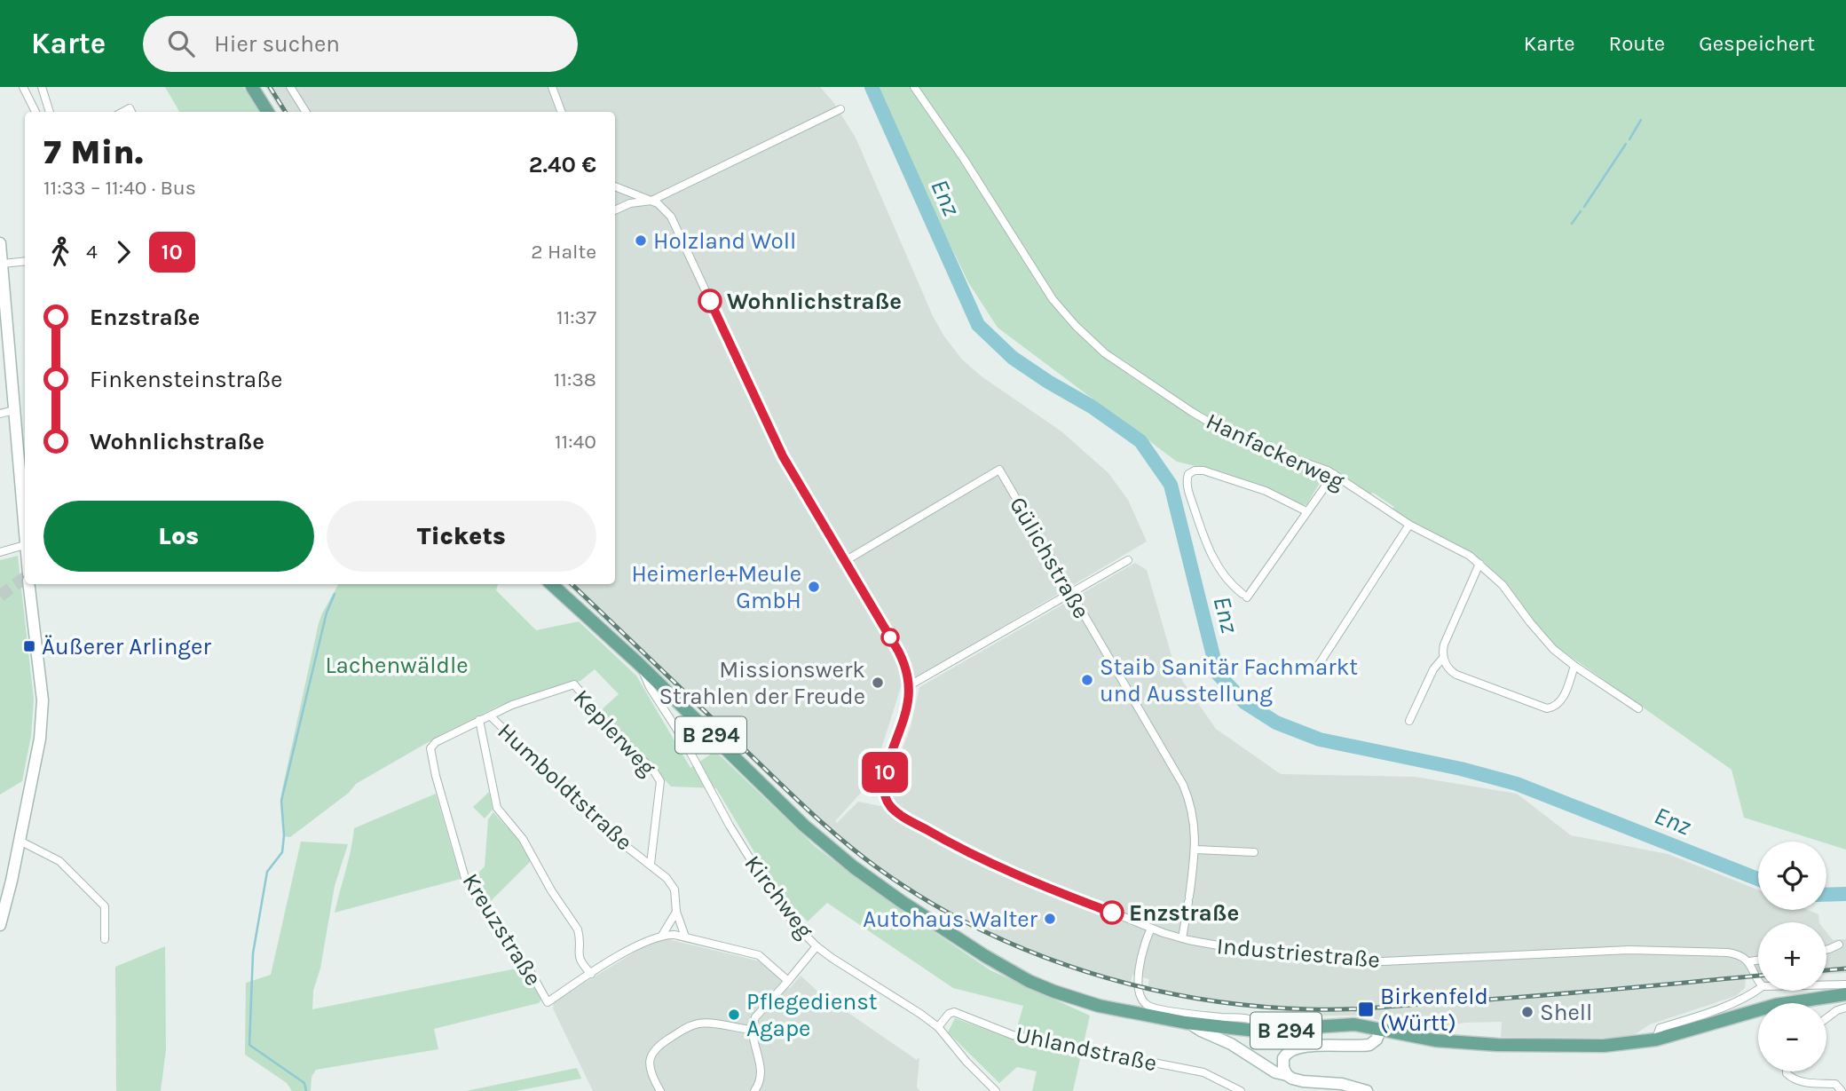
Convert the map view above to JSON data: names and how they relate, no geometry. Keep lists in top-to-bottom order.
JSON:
{
  "streets": {
    "main road": ["B 294"],
    "street": [
      "Hanfackerweg",
      "Gülichstraße",
      "Keplerweg",
      "Humboldtstraße",
      "Kirchweg",
      "Kreuzstraße",
      "Industriestraße",
      "Uhlandstraße"
    ]
  },
  "crossings": [
    ["Keplerweg", "Humboldtstraße"],
    ["B 294", "Kirchweg"],
    ["Humboldtstraße", "Kreuzstraße"],
    ["Kirchweg", "Uhlandstraße"]
  ],
  "water": ["Enz"],
  "parks": ["Lachenwäldle"],
  "places": {
    "other": [
      "Holzland Woll",
      "Wohnlichstraße",
      "Heimerle+Meule GmbH",
      "Staib Sanitär Fachmarkt und Ausstellung",
      "Missionswerk Strahlen der Freude",
      "Enzstraße",
      "Autohaus Walter",
      "Shell",
      "Pflegedienst Agape"
    ],
    "transit": ["Äußerer Arlinger", "Birkenfeld (Württ)"]
  },
  "lines": ["bus line 10"],
  "page": {
    "header": "Karte",
    "search": "Hier suchen",
    "nav": ["Karte", "Route", "Gespeichert"],
    "on_map": "10",
    "heading": ["7 Min.", "11:33 – 11:40 · Bus", "2.40 €"],
    "legs": ["4", "10", "2 Halte"],
    "list": [
      {
        "name": "Enzstraße",
        "value": "11:37"
      },
      {
        "name": "Finkensteinstraße",
        "value": "11:38"
      },
      {
        "name": "Wohnlichstraße",
        "value": "11:40"
      }
    ],
    "buttons": ["Los", "Tickets"],
    "map_buttons": ["+", "−"]
  }
}
